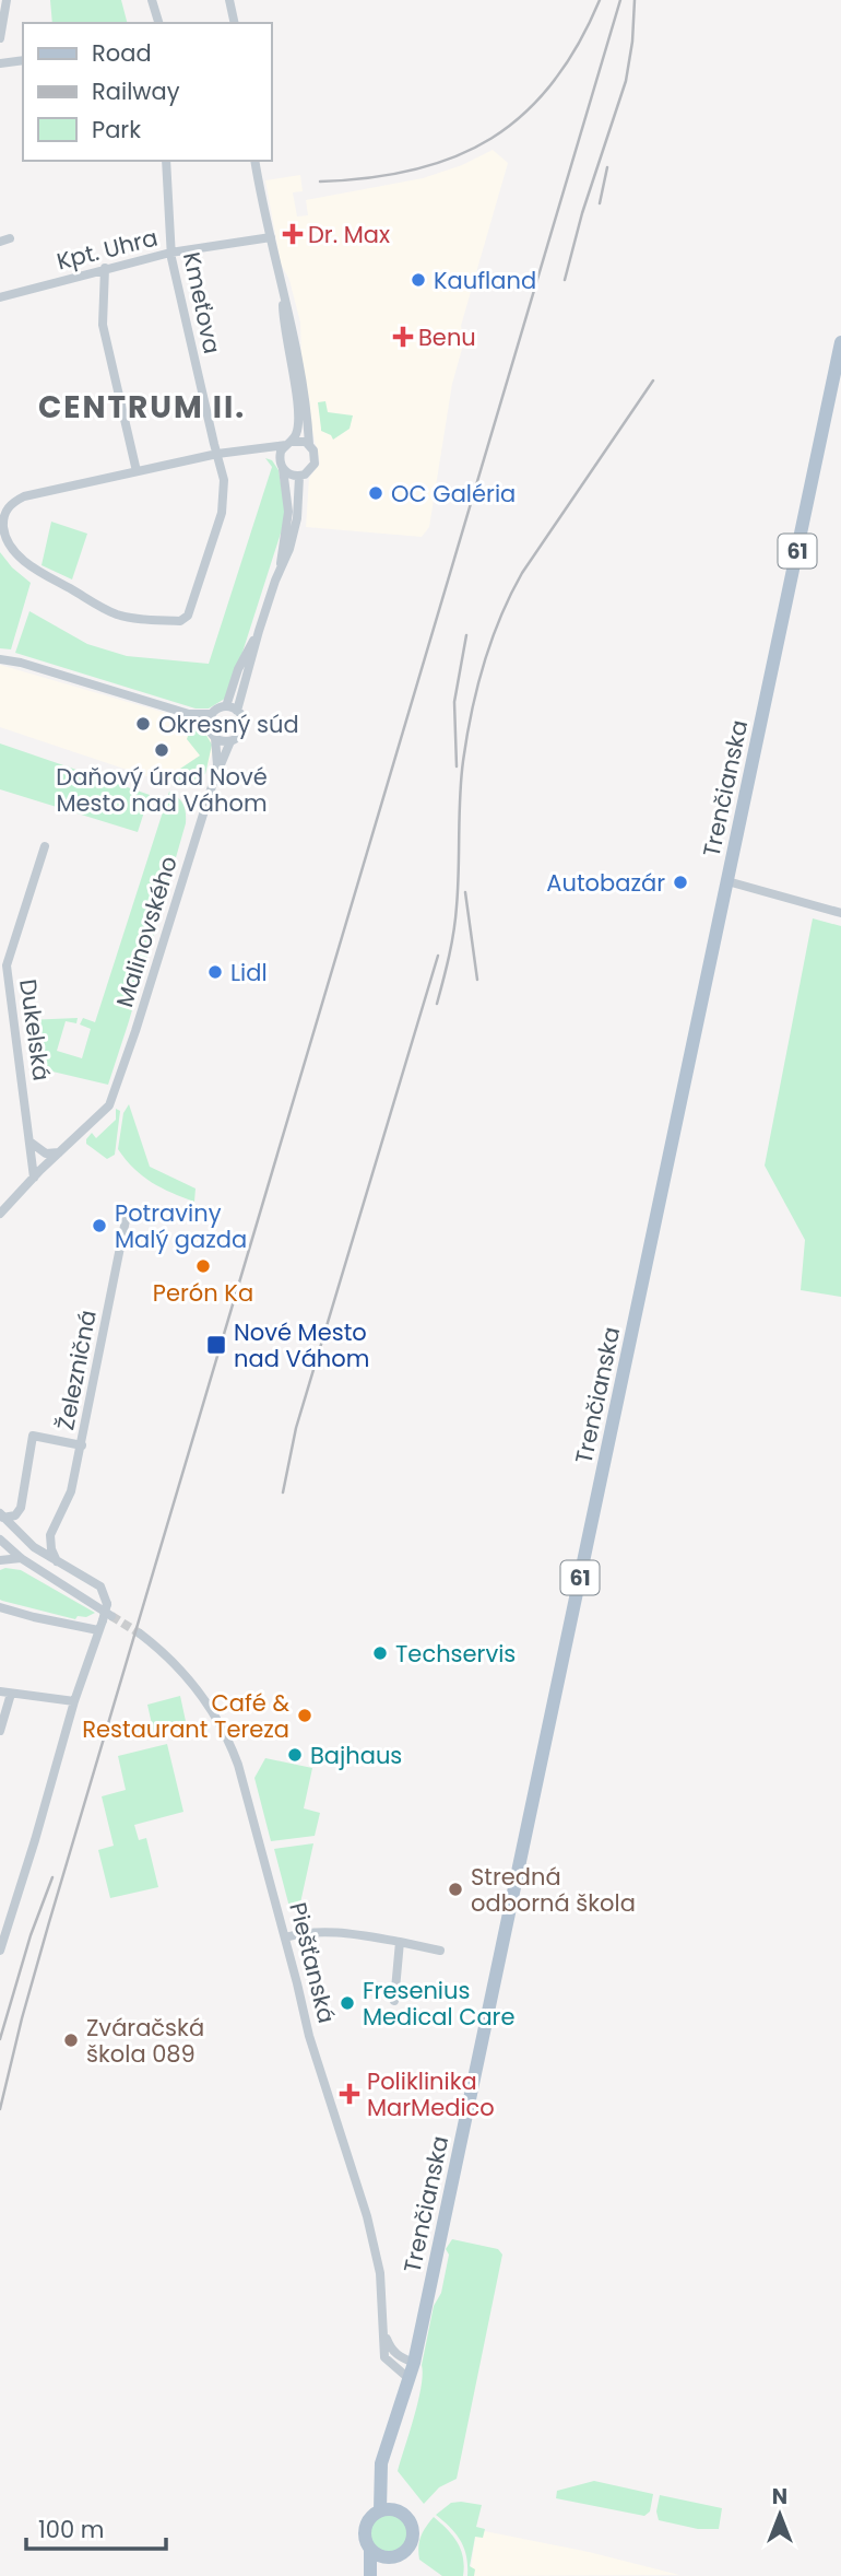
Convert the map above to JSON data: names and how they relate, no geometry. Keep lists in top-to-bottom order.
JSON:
{
  "streets": {
    "main road": ["61", "Trenčianska"],
    "street": [
      "Kpt. Uhra",
      "Kmeťova",
      "Malinovského",
      "Dukelská",
      "Železničná",
      "Piešťanská"
    ]
  },
  "crossings": [
    ["Kpt. Uhra", "Kmeťova"],
    ["61", "Trenčianska"],
    ["Trenčianska", "Piešťanská"]
  ],
  "districts": ["CENTRUM II."],
  "places": {
    "health": ["Dr. Max", "Benu", "Poliklinika MarMedico"],
    "other": [
      "Kaufland",
      "OC Galéria",
      "Okresný súd",
      "Daňový úrad Nové Mesto nad Váhom",
      "Autobazár",
      "Lidl",
      "Potraviny Malý gazda",
      "Perón Ka",
      "Techservis",
      "Café & Restaurant Tereza",
      "Bajhaus",
      "Stredná odborná škola",
      "Fresenius Medical Care",
      "Zváračská škola 089"
    ],
    "transit": ["Nové Mesto nad Váhom"]
  },
  "legend": ["Road", "Railway", "Park"],
  "scale_bar": "100 m",
  "north": "top"
}
